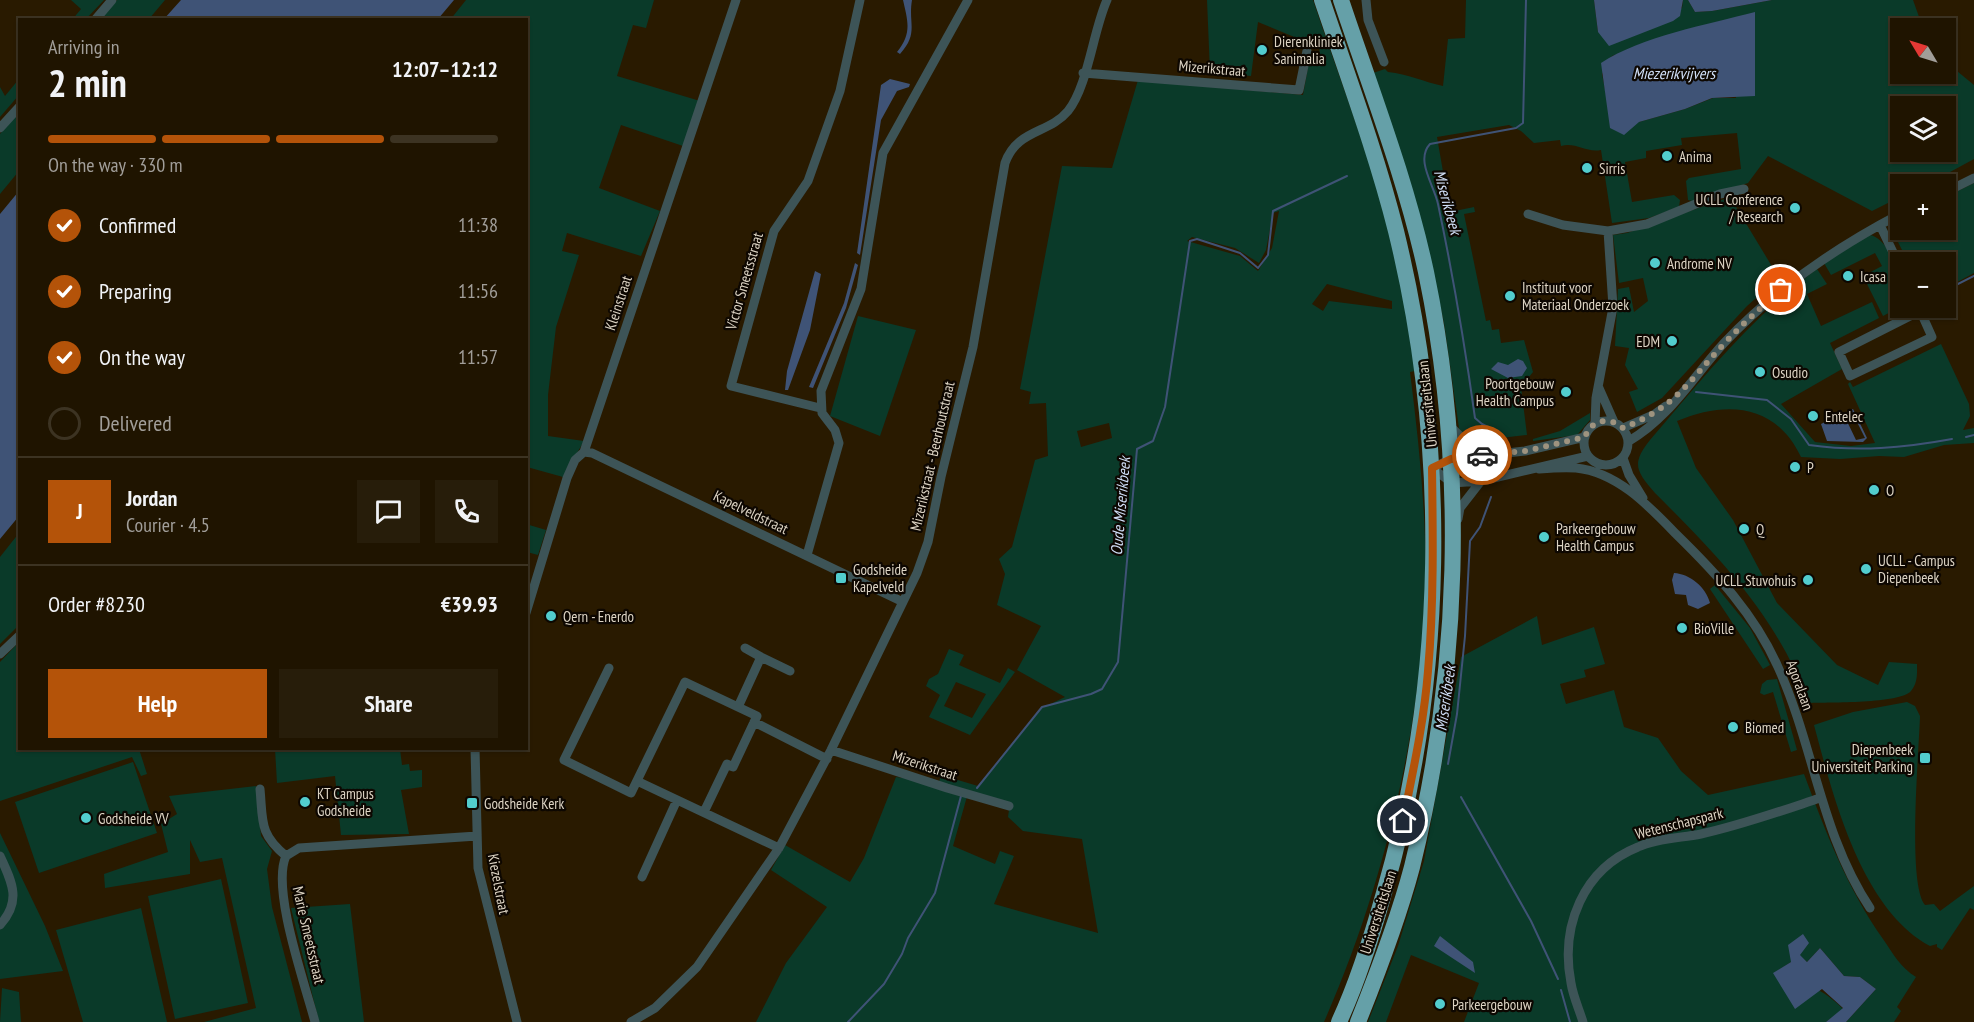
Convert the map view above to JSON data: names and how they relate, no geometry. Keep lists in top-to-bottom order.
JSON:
{
  "streets": {
    "highway": ["Universiteitslaan"],
    "street": [
      "Mizerikstraat",
      "Victor Smeetsstraat",
      "Kleinstraat",
      "Mizerikstraat - Beerhoutstraat",
      "Kapelveldstraat",
      "Agoralaan",
      "Wetenschapspark",
      "Kiezelstraat",
      "Marie Smeetsstraat"
    ]
  },
  "crossings": [
    ["Mizerikstraat", "Mizerikstraat - Beerhoutstraat"],
    ["Kleinstraat", "Kapelveldstraat"],
    ["Mizerikstraat - Beerhoutstraat", "Kapelveldstraat"],
    ["Agoralaan", "Wetenschapspark"]
  ],
  "water": ["Miezerikvijvers", "Miserikbeek", "Oude Miserikbeek"],
  "places": {
    "other": [
      "Dierenkliniek Sanimalia",
      "Anima",
      "Sirris",
      "UCLL Conference / Research",
      "Androme NV",
      "Icasa",
      "Instituut voor Materiaal Onderzoek",
      "EDM",
      "Osudio",
      "Poortgebouw Health Campus",
      "Entelec",
      "P",
      "O",
      "Q",
      "Parkeergebouw Health Campus",
      "UCLL - Campus Diepenbeek",
      "UCLL Stuvohuis",
      "Qern - Enerdo",
      "BioVille",
      "Biomed",
      "KT Campus Godsheide",
      "Godsheide VV",
      "Parkeergebouw"
    ],
    "transit": ["Godsheide Kapelveld", "Diepenbeek Universiteit Parking", "Godsheide Kerk"]
  },
  "north": "top left",
  "page": {
    "map_buttons": ["+", "−"],
    "heading": ["2 min", "Arriving in", "12:07–12:12"],
    "panel": [
      "Jordan",
      "Courier · 4.5",
      "Order #8230",
      "€39.93"
    ],
    "bar": "On the way · 330 m",
    "list": [
      ["Confirmed", "11:38"],
      ["Preparing", "11:56"],
      ["On the way", "11:57"],
      "Delivered"
    ],
    "round": "J",
    "buttons": ["Help", "Share"]
  }
}
